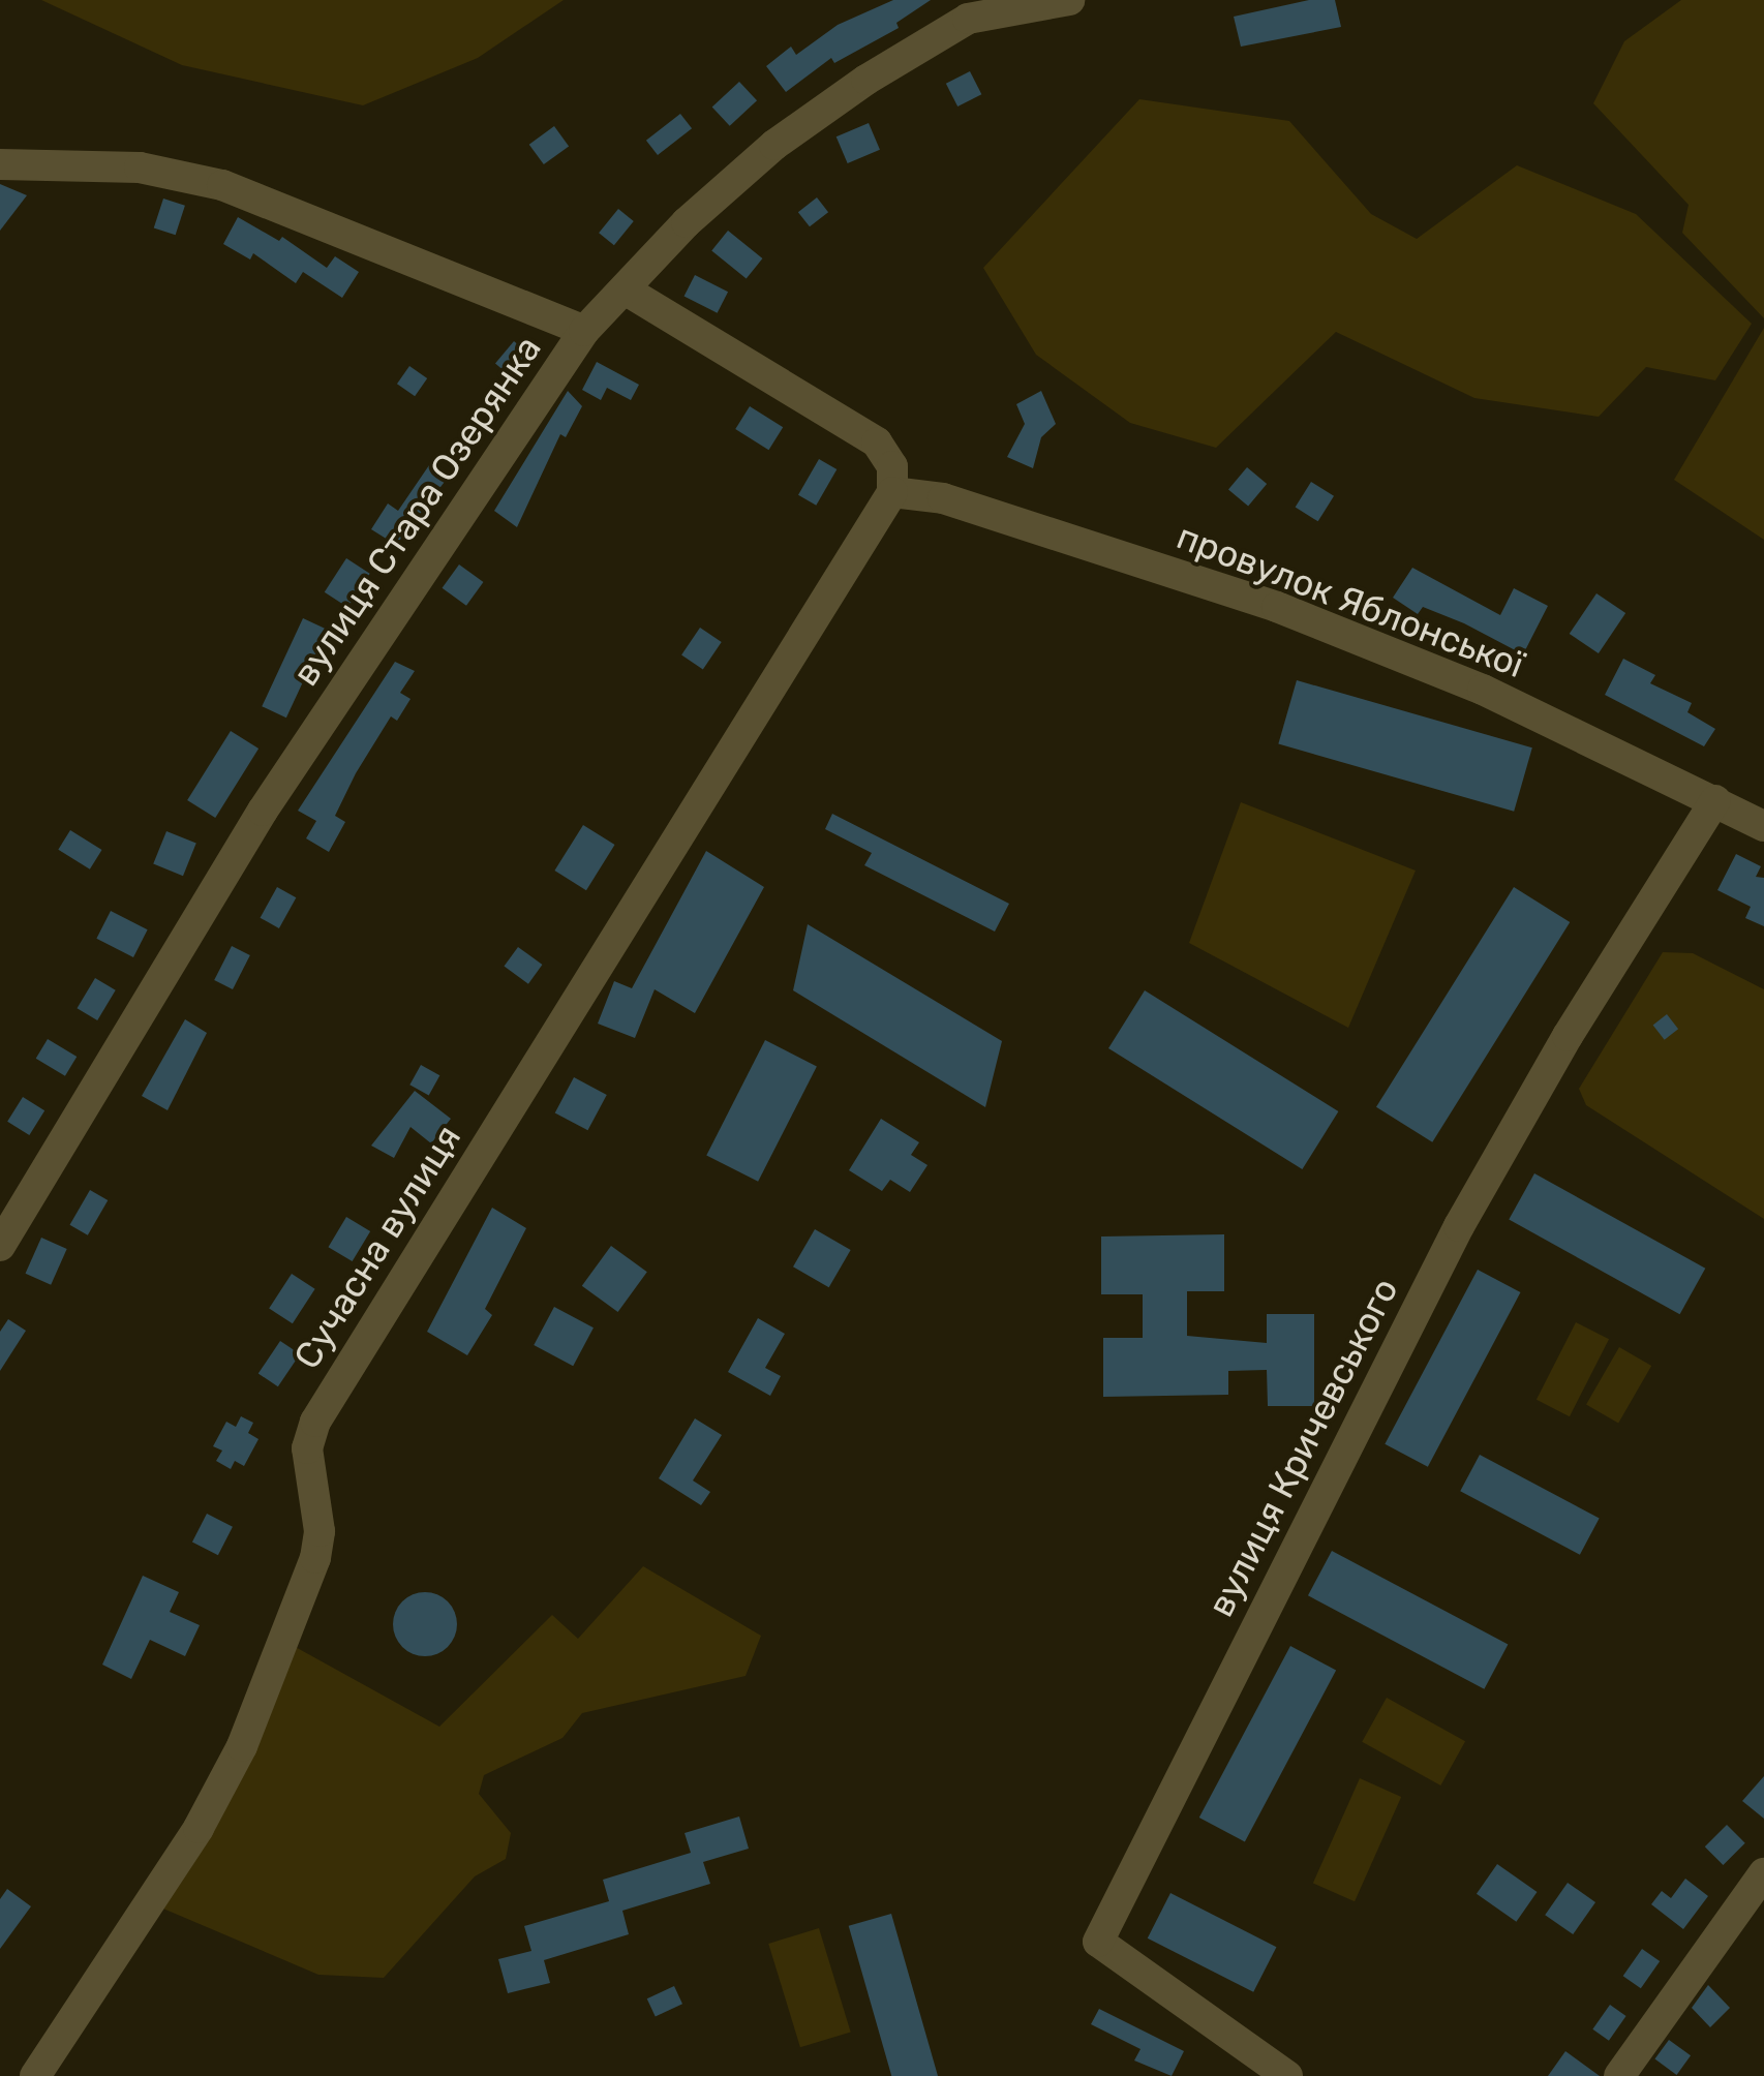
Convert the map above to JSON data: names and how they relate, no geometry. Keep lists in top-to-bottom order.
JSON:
{
  "streets": {
    "street": [
      "вулиця Стара Озерянка",
      "провулок Яблонської",
      "Сучасна вулиця",
      "вулиця Кричевського"
    ]
  },
  "crossings": [
    ["провулок Яблонської", "Сучасна вулиця"],
    ["провулок Яблонської", "вулиця Кричевського"]
  ]
}
